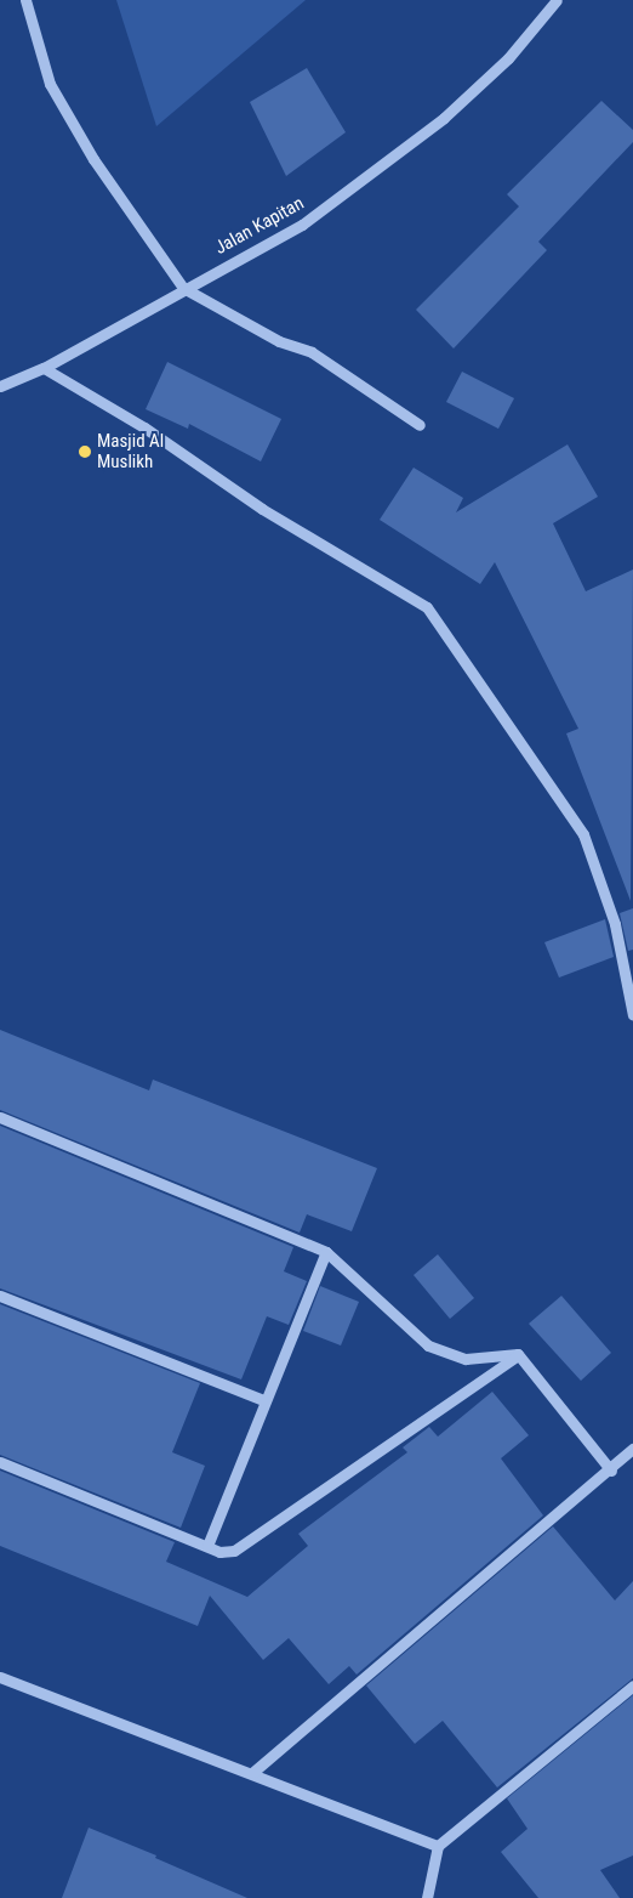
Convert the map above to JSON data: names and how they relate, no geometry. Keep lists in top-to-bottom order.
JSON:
{
  "streets": {
    "street": ["Jalan Kapitan"]
  },
  "places": ["Masjid Al Muslikh"]
}
